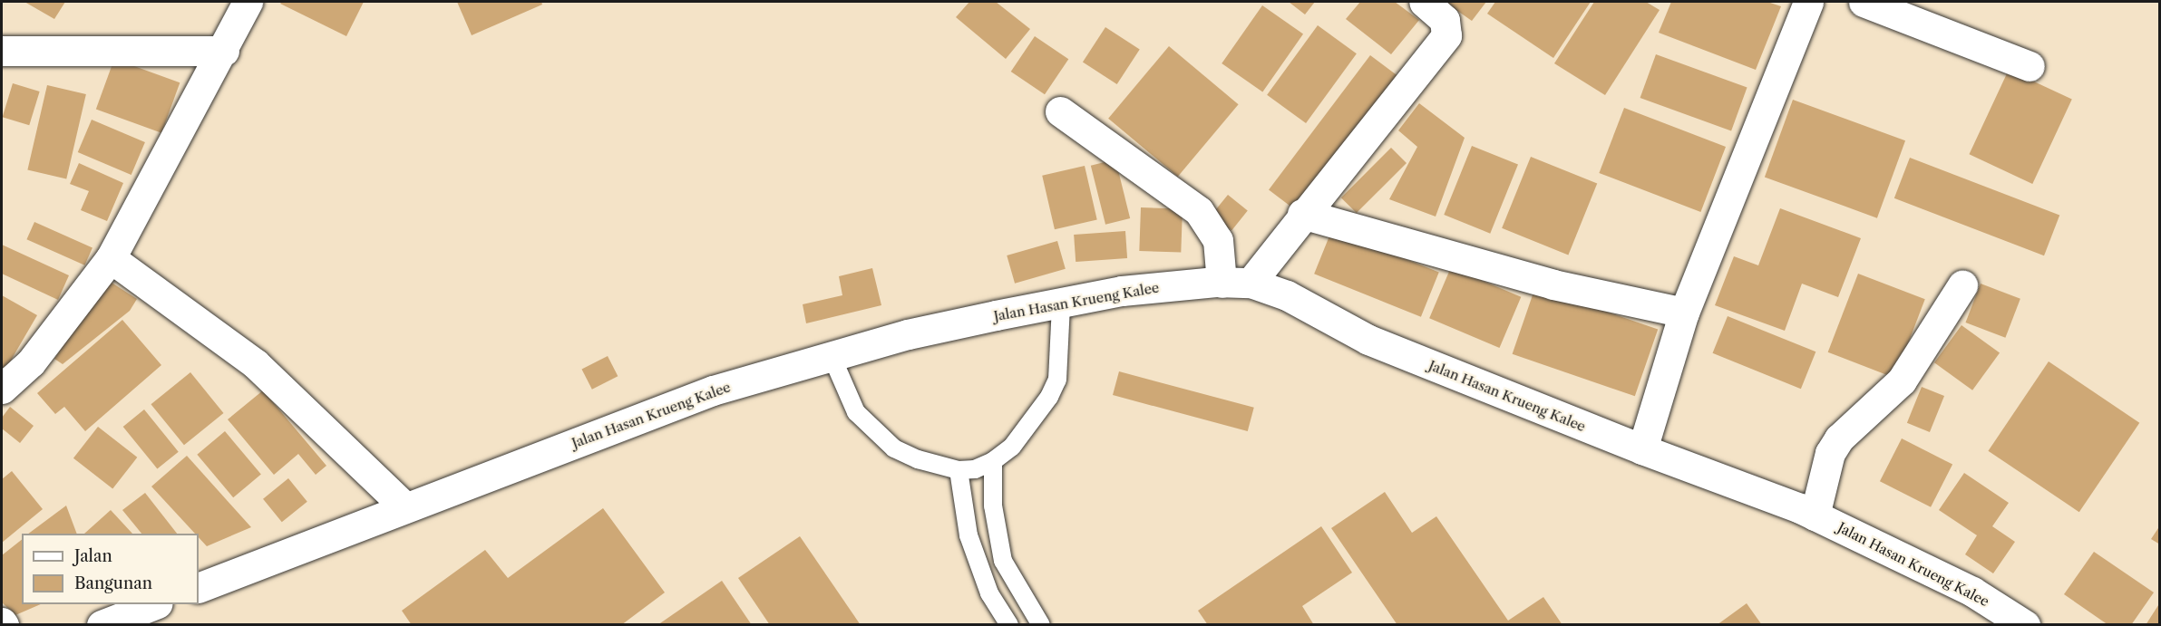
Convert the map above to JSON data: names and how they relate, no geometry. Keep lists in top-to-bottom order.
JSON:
{
  "streets": {
    "street": ["Jalan Hasan Krueng Kalee"]
  },
  "legend": ["Jalan", "Bangunan"]
}
